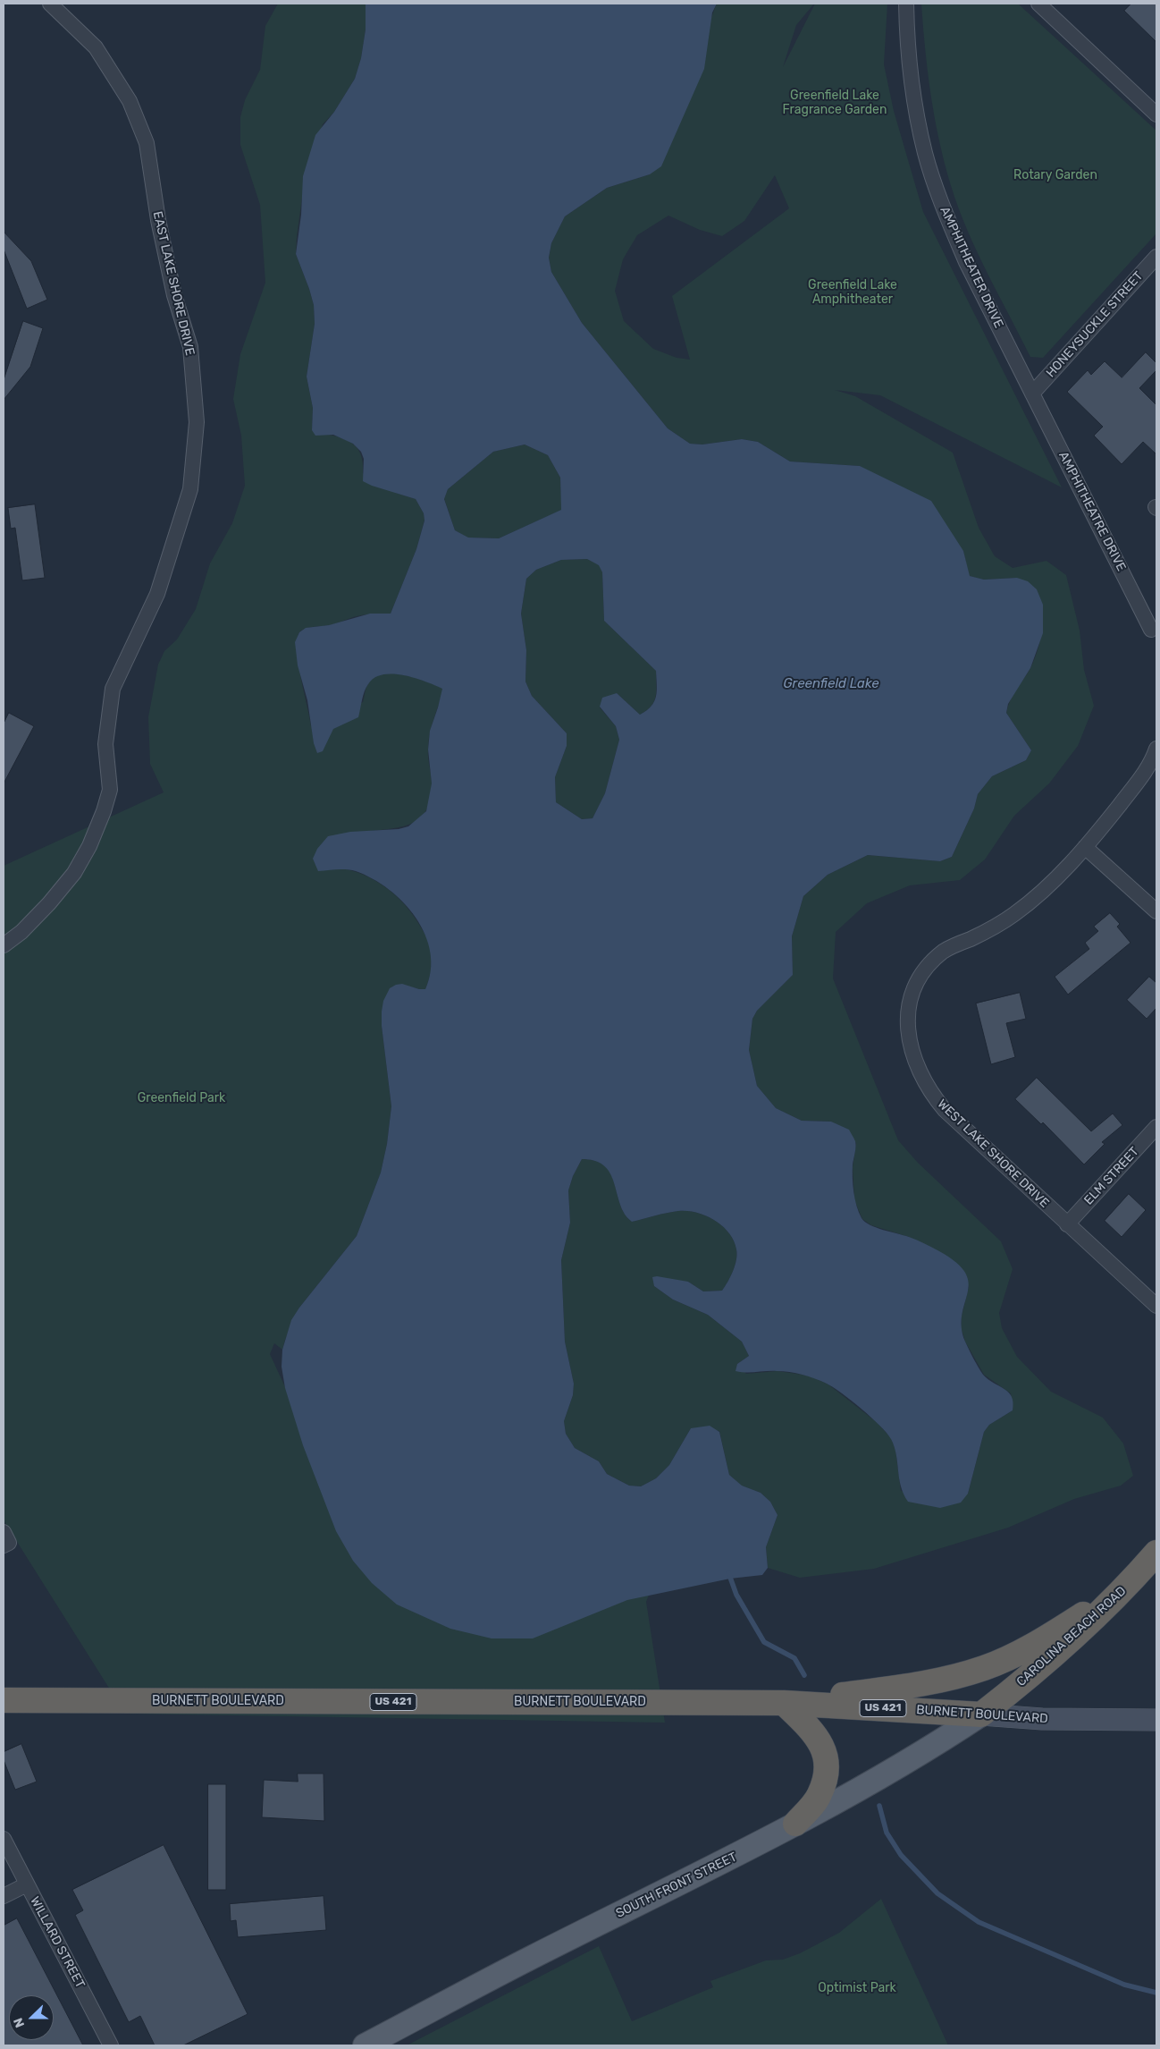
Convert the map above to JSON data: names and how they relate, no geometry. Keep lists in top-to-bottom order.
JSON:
{
  "streets": {
    "highway": ["CAROLINA BEACH ROAD", "BURNETT BOULEVARD", "US 421"],
    "main road": ["SOUTH FRONT STREET"],
    "street": [
      "AMPHITHEATER DRIVE",
      "EAST LAKE SHORE DRIVE",
      "HONEYSUCKLE STREET",
      "AMPHITHEATRE DRIVE",
      "WEST LAKE SHORE DRIVE",
      "ELM STREET",
      "WILLARD STREET"
    ]
  },
  "crossings": [
    ["AMPHITHEATER DRIVE", "HONEYSUCKLE STREET"],
    ["AMPHITHEATER DRIVE", "AMPHITHEATRE DRIVE"],
    ["HONEYSUCKLE STREET", "AMPHITHEATRE DRIVE"],
    ["WEST LAKE SHORE DRIVE", "ELM STREET"],
    ["CAROLINA BEACH ROAD", "BURNETT BOULEVARD"],
    ["CAROLINA BEACH ROAD", "SOUTH FRONT STREET"],
    ["BURNETT BOULEVARD", "SOUTH FRONT STREET"]
  ],
  "water": ["Greenfield Lake"],
  "parks": [
    "Greenfield Lake Fragrance Garden",
    "Rotary Garden",
    "Greenfield Lake Amphitheater",
    "Greenfield Park",
    "Optimist Park"
  ],
  "north": "left"
}
